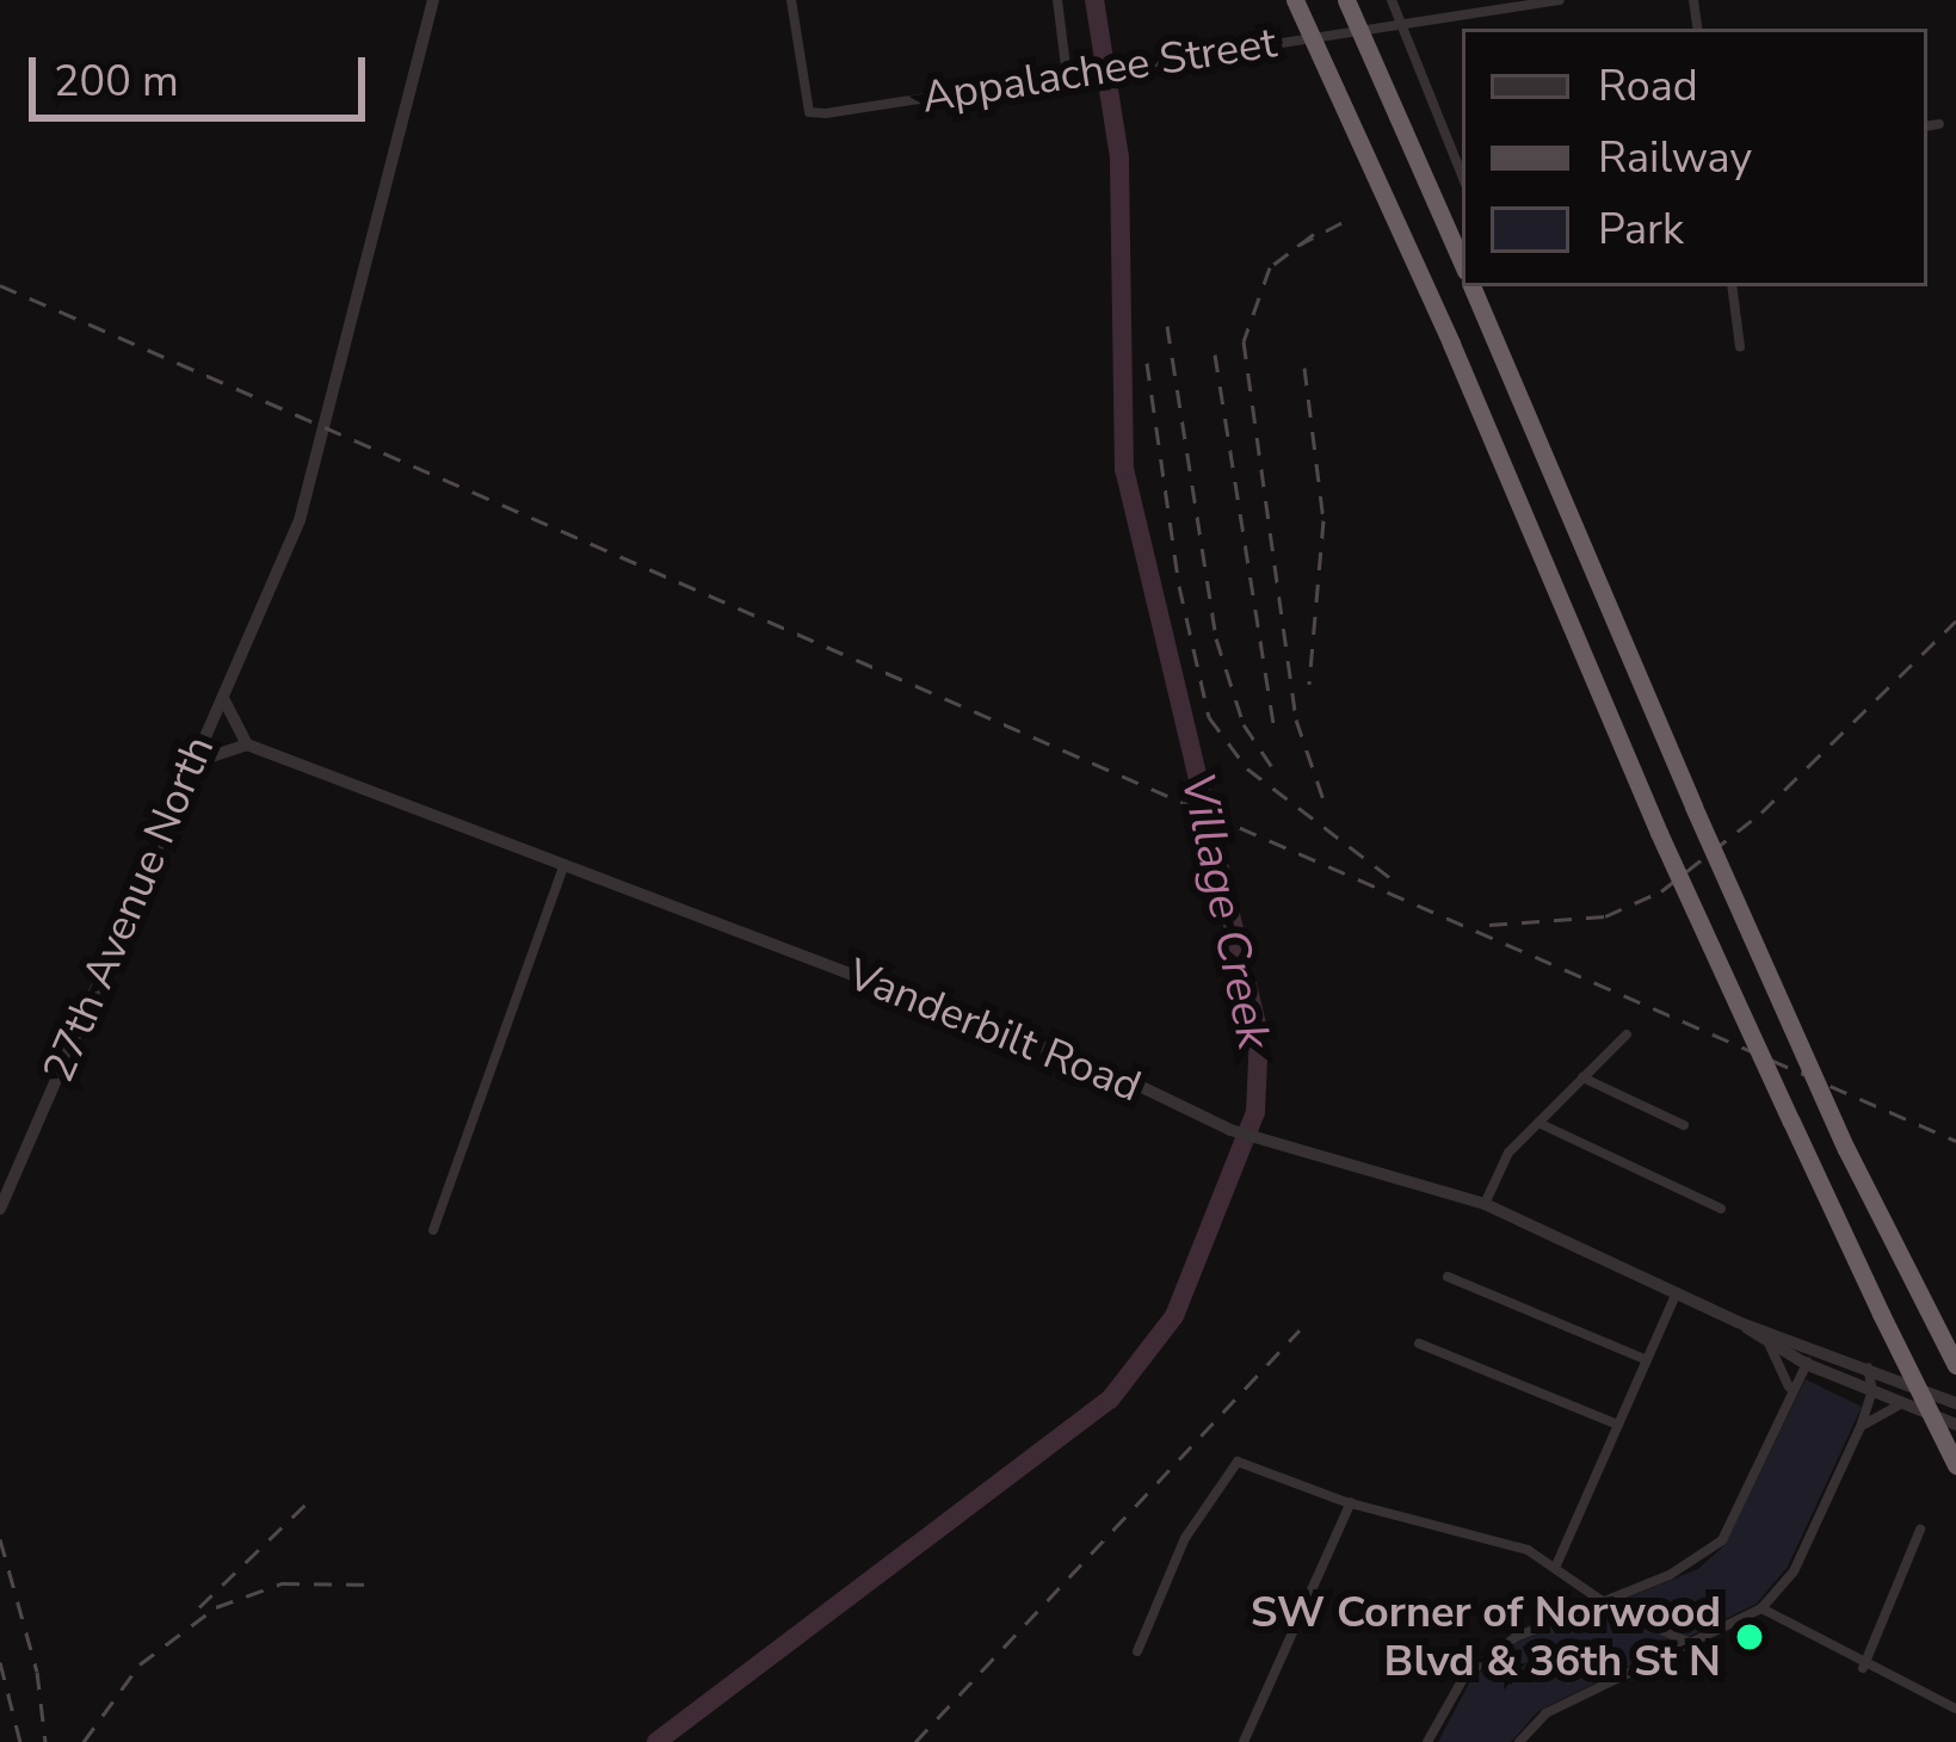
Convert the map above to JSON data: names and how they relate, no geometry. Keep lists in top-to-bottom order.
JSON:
{
  "streets": {
    "street": ["Appalachee Street", "27th Avenue North", "Vanderbilt Road"]
  },
  "water": ["Village Creek"],
  "places": ["SW Corner of Norwood Blvd & 36th St N"],
  "legend": ["Road", "Railway", "Park"],
  "scale_bar": "200 m"
}
